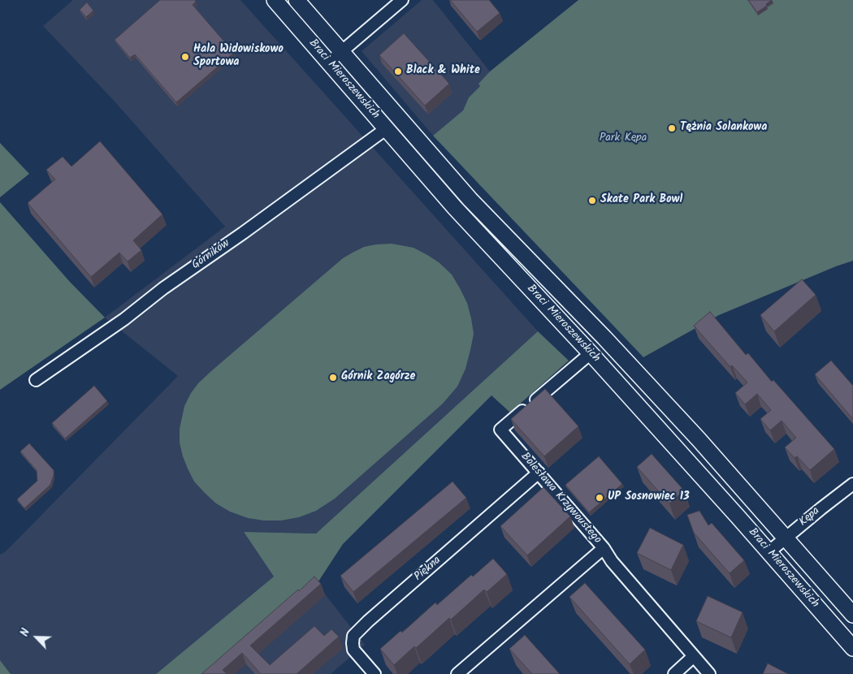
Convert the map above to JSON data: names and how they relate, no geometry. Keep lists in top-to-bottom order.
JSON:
{
  "streets": {
    "main road": ["Braci Mieroszewskich"],
    "street": [
      "Górników",
      "Bolesława Krzywoustego",
      "Kępa",
      "Piękna"
    ]
  },
  "crossings": [
    ["Braci Mieroszewskich", "Górników"],
    ["Braci Mieroszewskich", "Bolesława Krzywoustego"],
    ["Braci Mieroszewskich", "Kępa"],
    ["Bolesława Krzywoustego", "Piękna"]
  ],
  "parks": ["Park Kępa"],
  "places": [
    "Hala Widowiskowo Sportowa",
    "Black & White",
    "Tężnia Solankowa",
    "Skate Park Bowl",
    "Górnik Zagórze",
    "UP Sosnowiec 13"
  ],
  "north": "top left"
}
